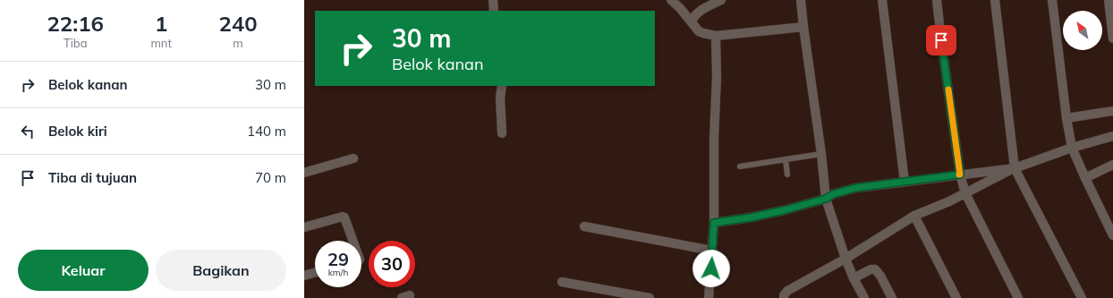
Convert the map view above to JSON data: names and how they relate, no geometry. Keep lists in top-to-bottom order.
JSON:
{
  "north": "top left",
  "page": {
    "eta": [
      "22:16",
      "Tiba",
      "1",
      "mnt",
      "240",
      "m"
    ],
    "turn": ["30 m", "Belok kanan"],
    "list": [
      {
        "name": "Belok kanan",
        "value": "30 m"
      },
      {
        "name": "Belok kiri",
        "value": "140 m"
      },
      {
        "name": "Tiba di tujuan",
        "value": "70 m"
      }
    ],
    "speed": "29 km/h",
    "limit": "30",
    "buttons": ["Keluar", "Bagikan"]
  }
}
